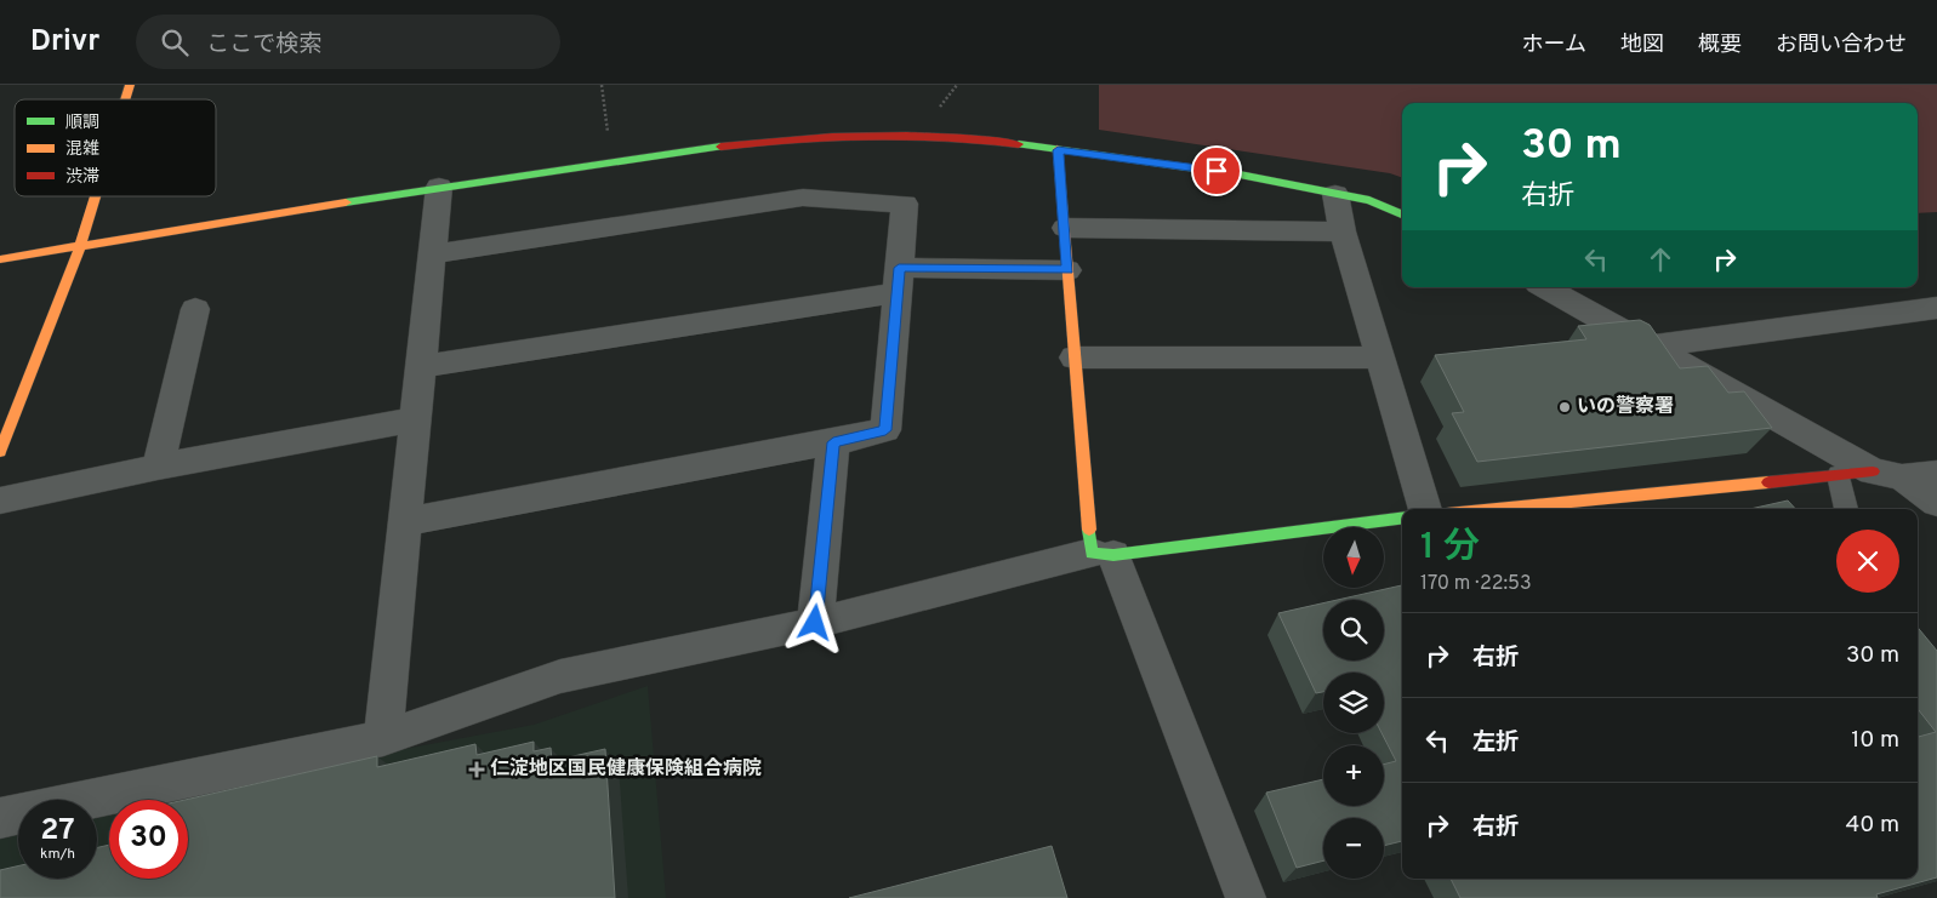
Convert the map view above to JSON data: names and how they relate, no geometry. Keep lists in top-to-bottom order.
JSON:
{
  "places": {
    "other": ["いの警察署"],
    "health": ["仁淀地区国民健康保険組合病院"]
  },
  "legend": ["順調", "混雑", "渋滞"],
  "north": "bottom",
  "page": {
    "header": "Drivr",
    "search": "ここで検索",
    "nav": [
      "ホーム",
      "地図",
      "概要",
      "お問い合わせ"
    ],
    "turn": ["30 m", "右折"],
    "heading": ["1 分", "170 m · 22:53"],
    "map_buttons": ["+", "−"],
    "list": [
      {
        "name": "右折",
        "value": "30 m"
      },
      {
        "name": "左折",
        "value": "10 m"
      },
      {
        "name": "右折",
        "value": "40 m"
      }
    ],
    "speed": "27 km/h",
    "limit": "30"
  }
}
